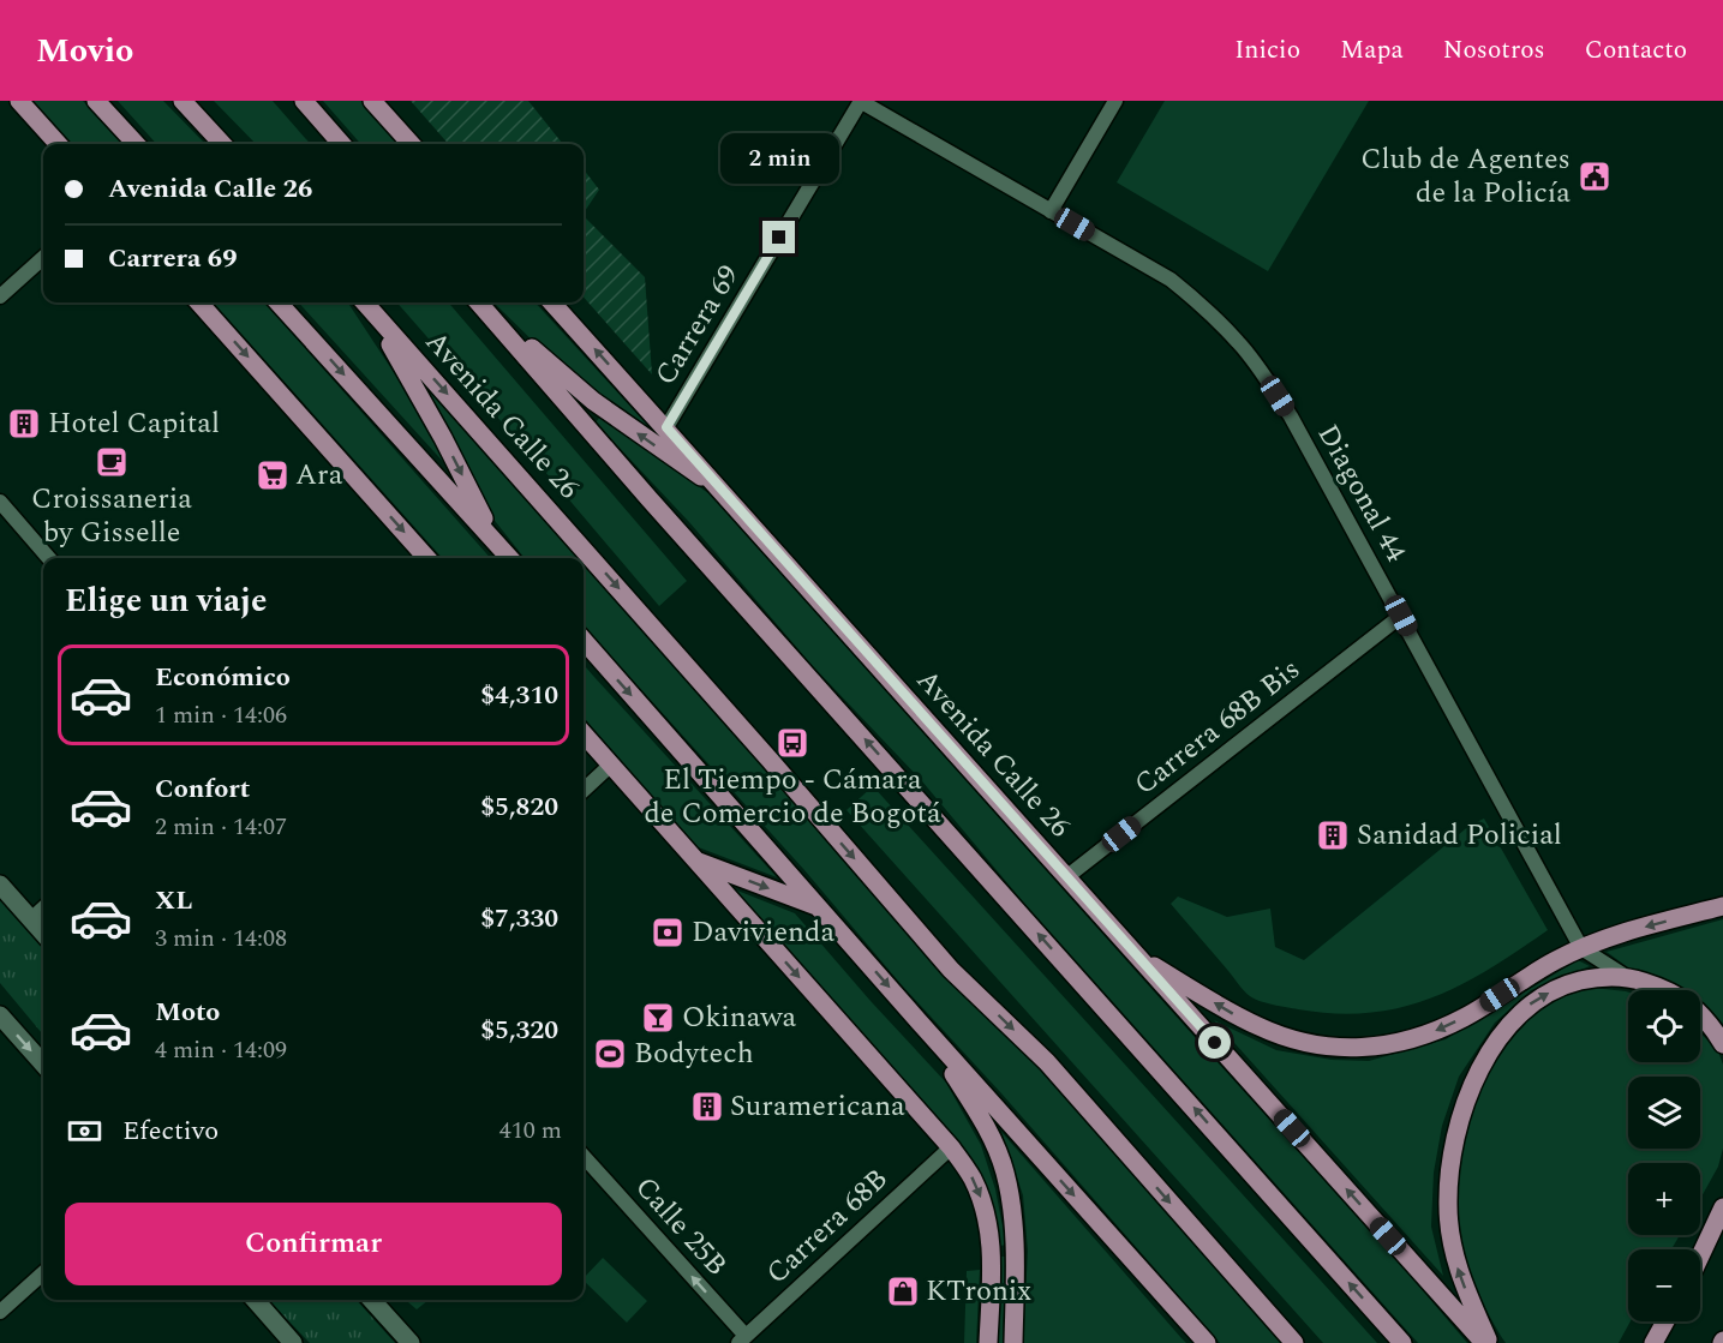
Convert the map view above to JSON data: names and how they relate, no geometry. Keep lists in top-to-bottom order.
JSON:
{
  "streets": {
    "main road": ["Avenida Calle 26"],
    "street": [
      "Carrera 69",
      "Diagonal 44",
      "Carrera 68B Bis",
      "Calle 25B",
      "Carrera 68B"
    ]
  },
  "crossings": [
    ["Carrera 69", "Avenida Calle 26"],
    ["Carrera 69", "Diagonal 44"],
    ["Avenida Calle 26", "Carrera 68B Bis"],
    ["Diagonal 44", "Carrera 68B Bis"],
    ["Calle 25B", "Carrera 68B"]
  ],
  "one_way": ["Calle 25B"],
  "places": {
    "public building": ["Club de Agentes de la Policía"],
    "building": ["Hotel Capital", "Sanidad Policial", "Suramericana"],
    "cafe": ["Croissaneria by Gisselle"],
    "supermarket": ["Ara"],
    "bus stop": ["El Tiempo - Cámara de Comercio de Bogotá"],
    "bank": ["Davivienda"],
    "bar": ["Okinawa"],
    "sports": ["Bodytech"],
    "shop": ["KTronix"]
  },
  "page": {
    "header": "Movio",
    "nav": [
      "Inicio",
      "Mapa",
      "Nosotros",
      "Contacto"
    ],
    "bubble": "2 min",
    "banner": ["Avenida Calle 26", "Carrera 69"],
    "heading": "Elige un viaje",
    "list": [
      {
        "name": "Económico",
        "note": "1 min · 14:06",
        "value": "$4,310"
      },
      {
        "name": "Confort",
        "note": "2 min · 14:07",
        "value": "$5,820"
      },
      {
        "name": "XL",
        "note": "3 min · 14:08",
        "value": "$7,330"
      },
      {
        "name": "Moto",
        "note": "4 min · 14:09",
        "value": "$5,320"
      }
    ],
    "map_buttons": ["+", "−"],
    "pay": ["Efectivo", "410 m"],
    "buttons": "Confirmar"
  }
}
